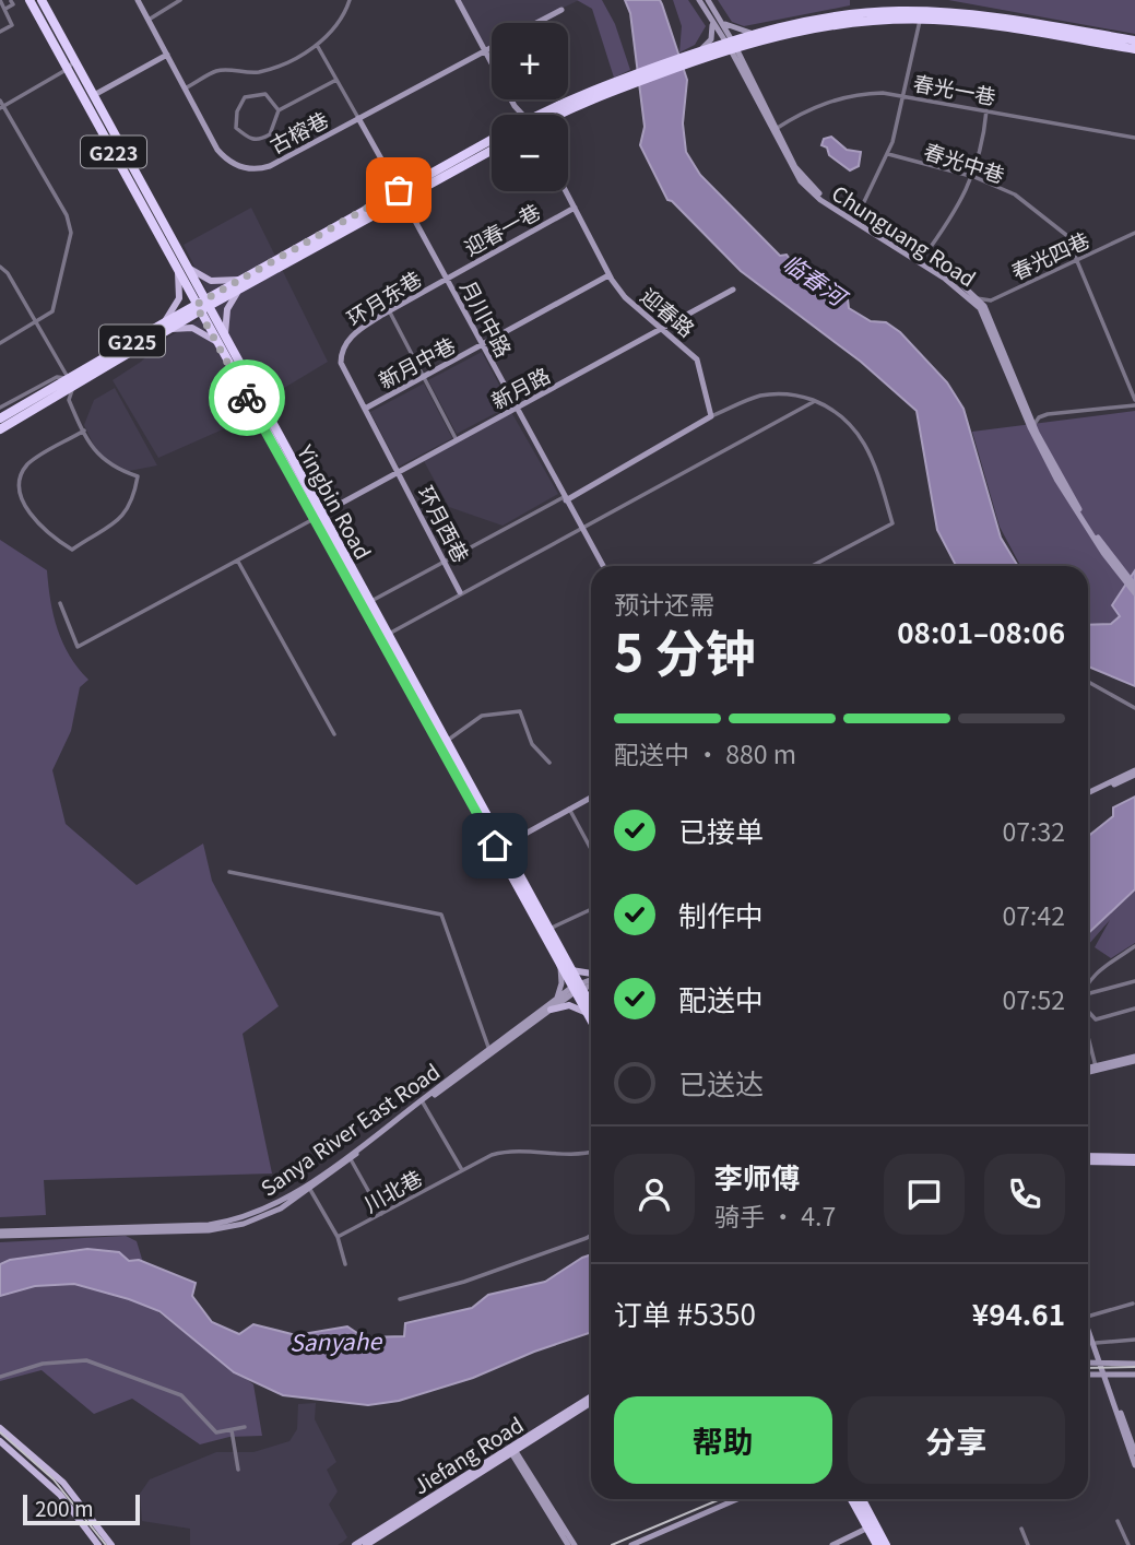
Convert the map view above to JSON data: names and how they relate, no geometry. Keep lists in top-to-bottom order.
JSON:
{
  "streets": {
    "highway": ["G223", "G225", "Yingbin Road"],
    "main road": [
      "古榕巷",
      "迎春一巷",
      "Chunguang Road",
      "环月东巷",
      "迎春路",
      "月川中路",
      "新月中巷",
      "新月路",
      "环月西巷",
      "Sanya River East Road",
      "Jiefang Road"
    ],
    "street": [
      "春光一巷",
      "春光中巷",
      "春光四巷",
      "川北巷"
    ]
  },
  "crossings": [
    ["春光一巷", "Chunguang Road"],
    ["古榕巷", "月川中路"],
    ["春光中巷", "春光四巷"],
    ["迎春一巷", "环月东巷"],
    ["迎春一巷", "迎春路"],
    ["迎春一巷", "月川中路"],
    ["Chunguang Road", "春光四巷"],
    ["环月东巷", "月川中路"],
    ["环月东巷", "新月中巷"],
    ["环月东巷", "新月路"],
    ["环月东巷", "环月西巷"],
    ["迎春路", "新月中巷"],
    ["迎春路", "新月路"],
    ["月川中路", "新月中巷"],
    ["月川中路", "新月路"],
    ["G225", "Yingbin Road"],
    ["新月路", "Yingbin Road"],
    ["新月路", "环月西巷"],
    ["Yingbin Road", "Sanya River East Road"]
  ],
  "water": ["临春河", "Sanyahe"],
  "scale_bar": "200 m",
  "page": {
    "map_buttons": ["+", "−"],
    "heading": ["5 分钟", "预计还需", "08:01–08:06"],
    "panel": [
      "李师傅",
      "骑手 · 4.7",
      "订单 #5350",
      "¥94.61"
    ],
    "bar": "配送中 · 880 m",
    "list": [
      ["已接单", "07:32"],
      ["制作中", "07:42"],
      ["配送中", "07:52"],
      "已送达"
    ],
    "buttons": ["帮助", "分享"],
    "scale": "200 m"
  }
}
